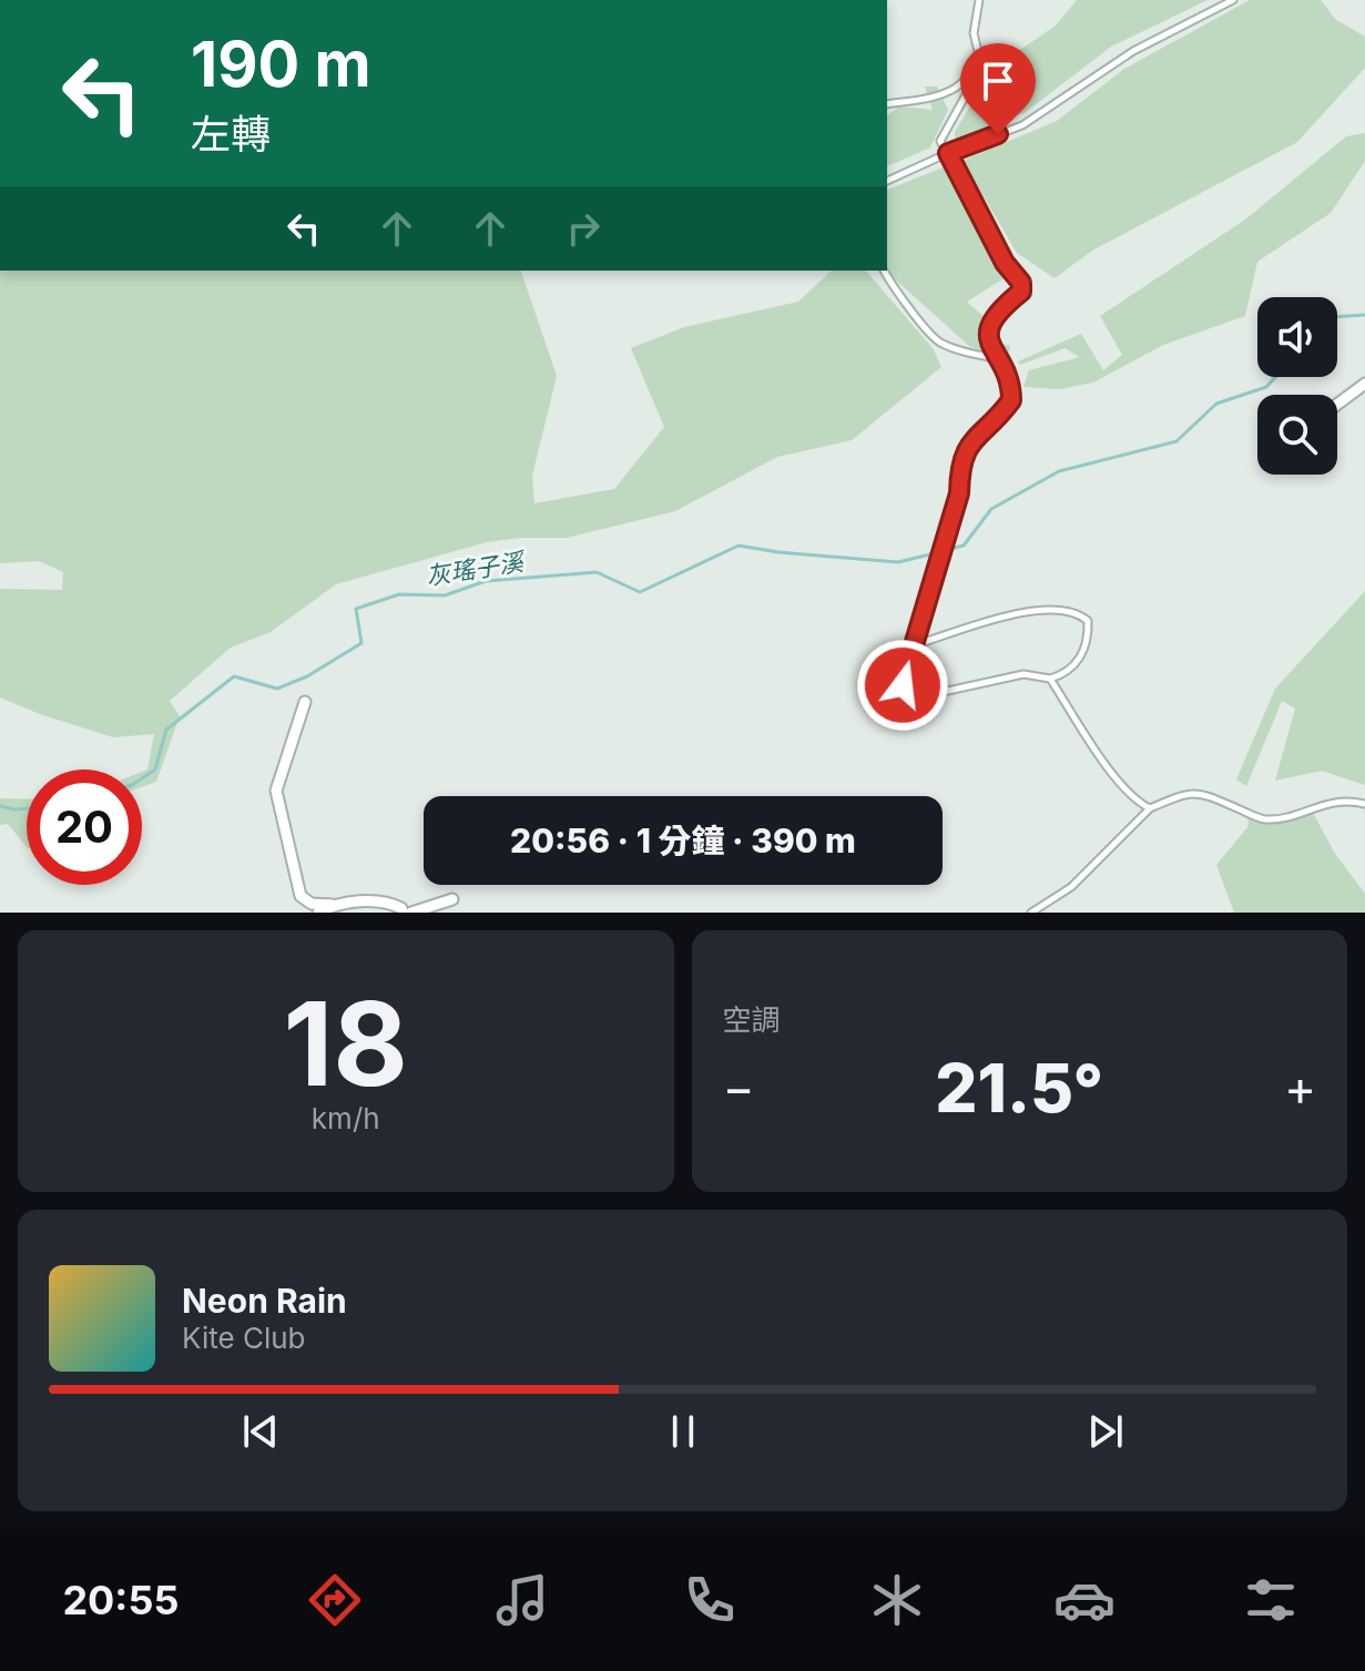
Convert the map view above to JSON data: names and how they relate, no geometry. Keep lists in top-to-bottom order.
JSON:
{
  "water": ["灰瑤子溪"],
  "page": {
    "turn": ["190 m", "左轉"],
    "limit": "20",
    "trip": "20:56 · 1 分鐘 · 390 m",
    "tile": [
      ["18", "km/h"],
      "空調"
    ],
    "heat": ["−", "21.5°", "+"],
    "song": ["Neon Rain", "Kite Club"],
    "tabs": "20:55"
  }
}
